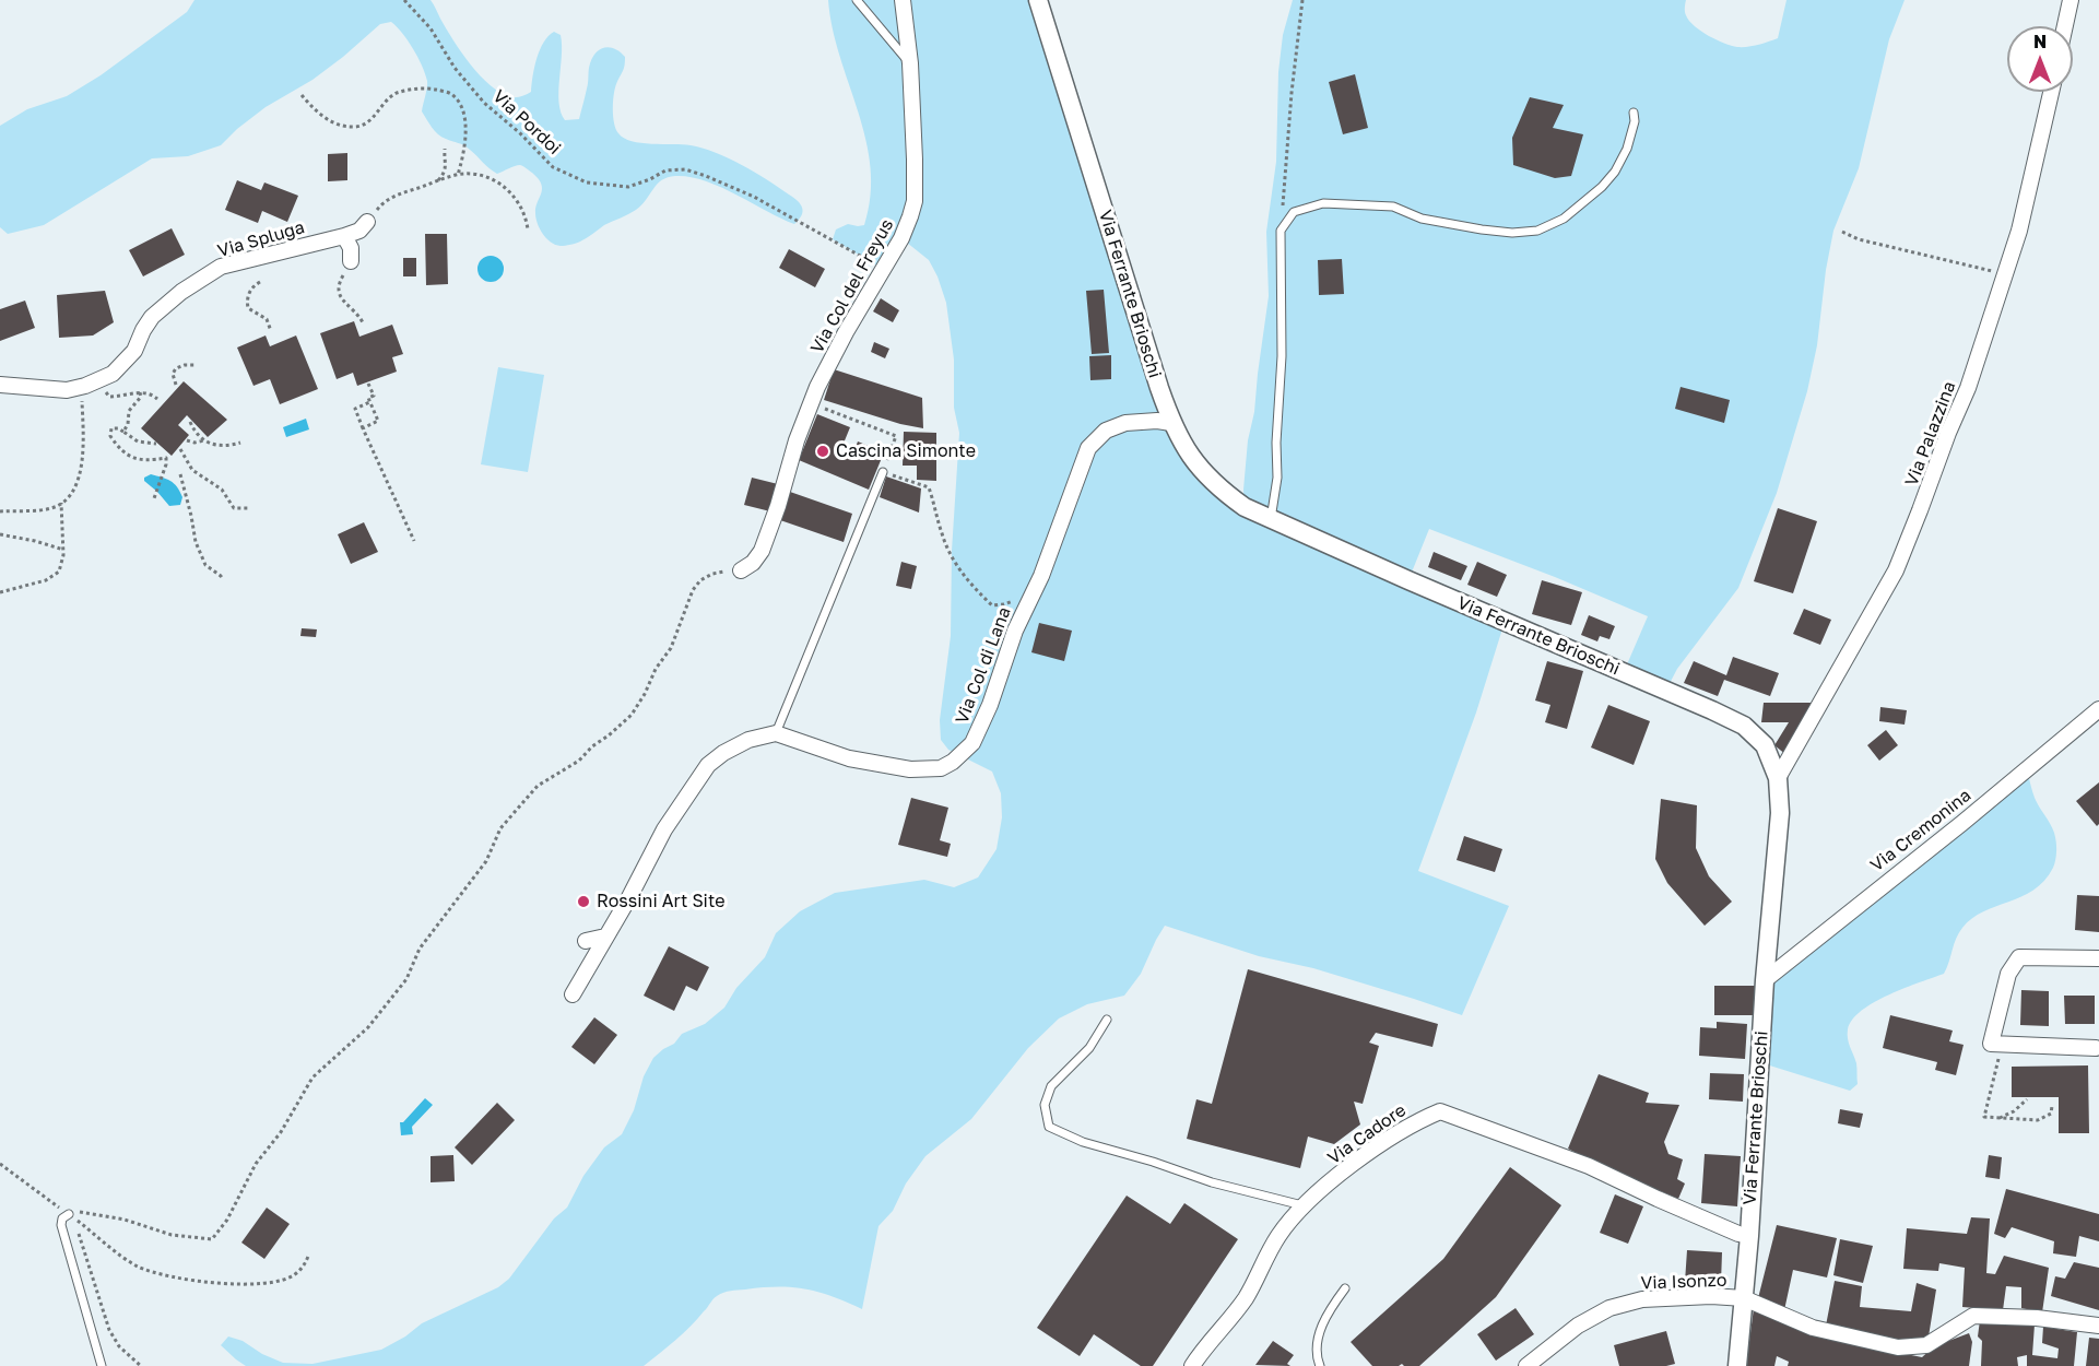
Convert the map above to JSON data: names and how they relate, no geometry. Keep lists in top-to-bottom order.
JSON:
{
  "streets": {
    "street": [
      "Via Spluga",
      "Via Col del Freyus",
      "Via Ferrante Brioschi",
      "Via Palazzina",
      "Via Col di Lana",
      "Via Cremonina",
      "Via Cadore",
      "Via Isonzo"
    ],
    "path": ["Via Pordoi"]
  },
  "crossings": [
    ["Via Pordoi", "Via Col del Freyus"],
    ["Via Ferrante Brioschi", "Via Palazzina"],
    ["Via Ferrante Brioschi", "Via Col di Lana"],
    ["Via Ferrante Brioschi", "Via Cremonina"],
    ["Via Ferrante Brioschi", "Via Cadore"],
    ["Via Ferrante Brioschi", "Via Isonzo"]
  ],
  "places": ["Cascina Simonte", "Rossini Art Site"],
  "north": "top"
}
